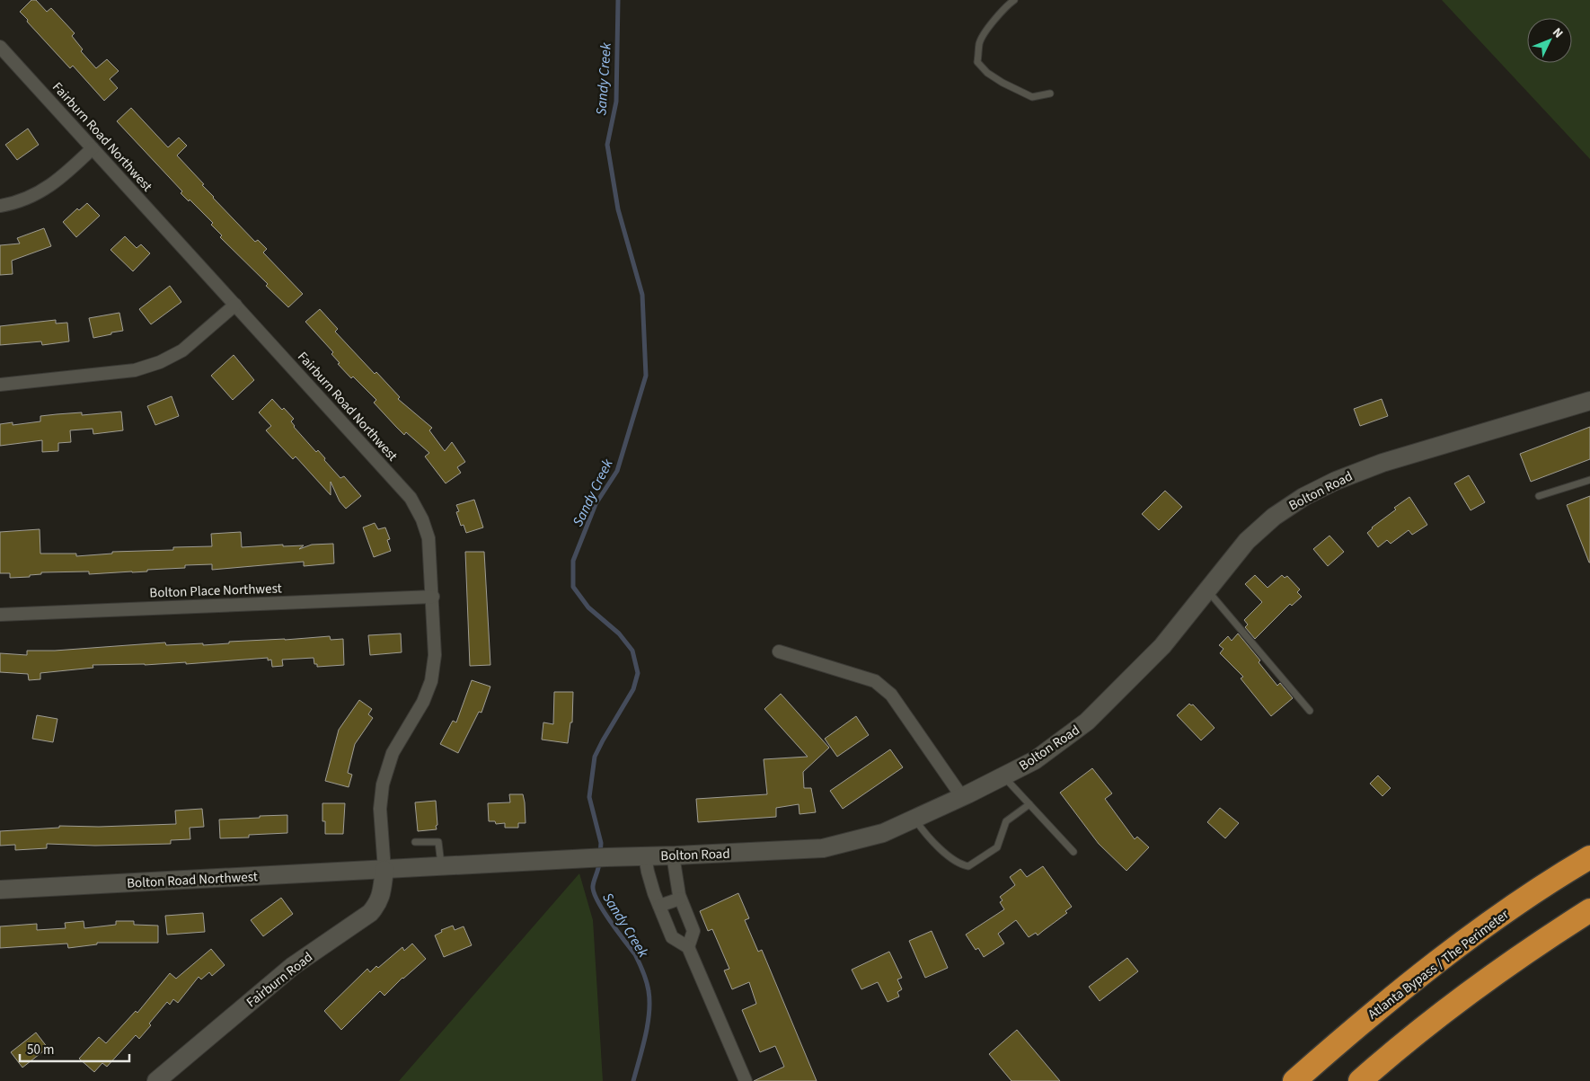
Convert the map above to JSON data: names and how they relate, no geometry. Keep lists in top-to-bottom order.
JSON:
{
  "streets": {
    "highway": ["Atlanta Bypass / The Perimeter"],
    "street": [
      "Fairburn Road Northwest",
      "Bolton Road",
      "Bolton Place Northwest",
      "Bolton Road Northwest",
      "Fairburn Road"
    ]
  },
  "crossings": [
    ["Fairburn Road Northwest", "Bolton Road"],
    ["Fairburn Road Northwest", "Bolton Place Northwest"],
    ["Fairburn Road Northwest", "Bolton Road Northwest"],
    ["Fairburn Road Northwest", "Fairburn Road"],
    ["Bolton Road", "Bolton Road Northwest"],
    ["Bolton Road", "Fairburn Road"],
    ["Bolton Road Northwest", "Fairburn Road"]
  ],
  "water": ["Sandy Creek"],
  "scale_bar": "50 m",
  "north": "top right"
}
